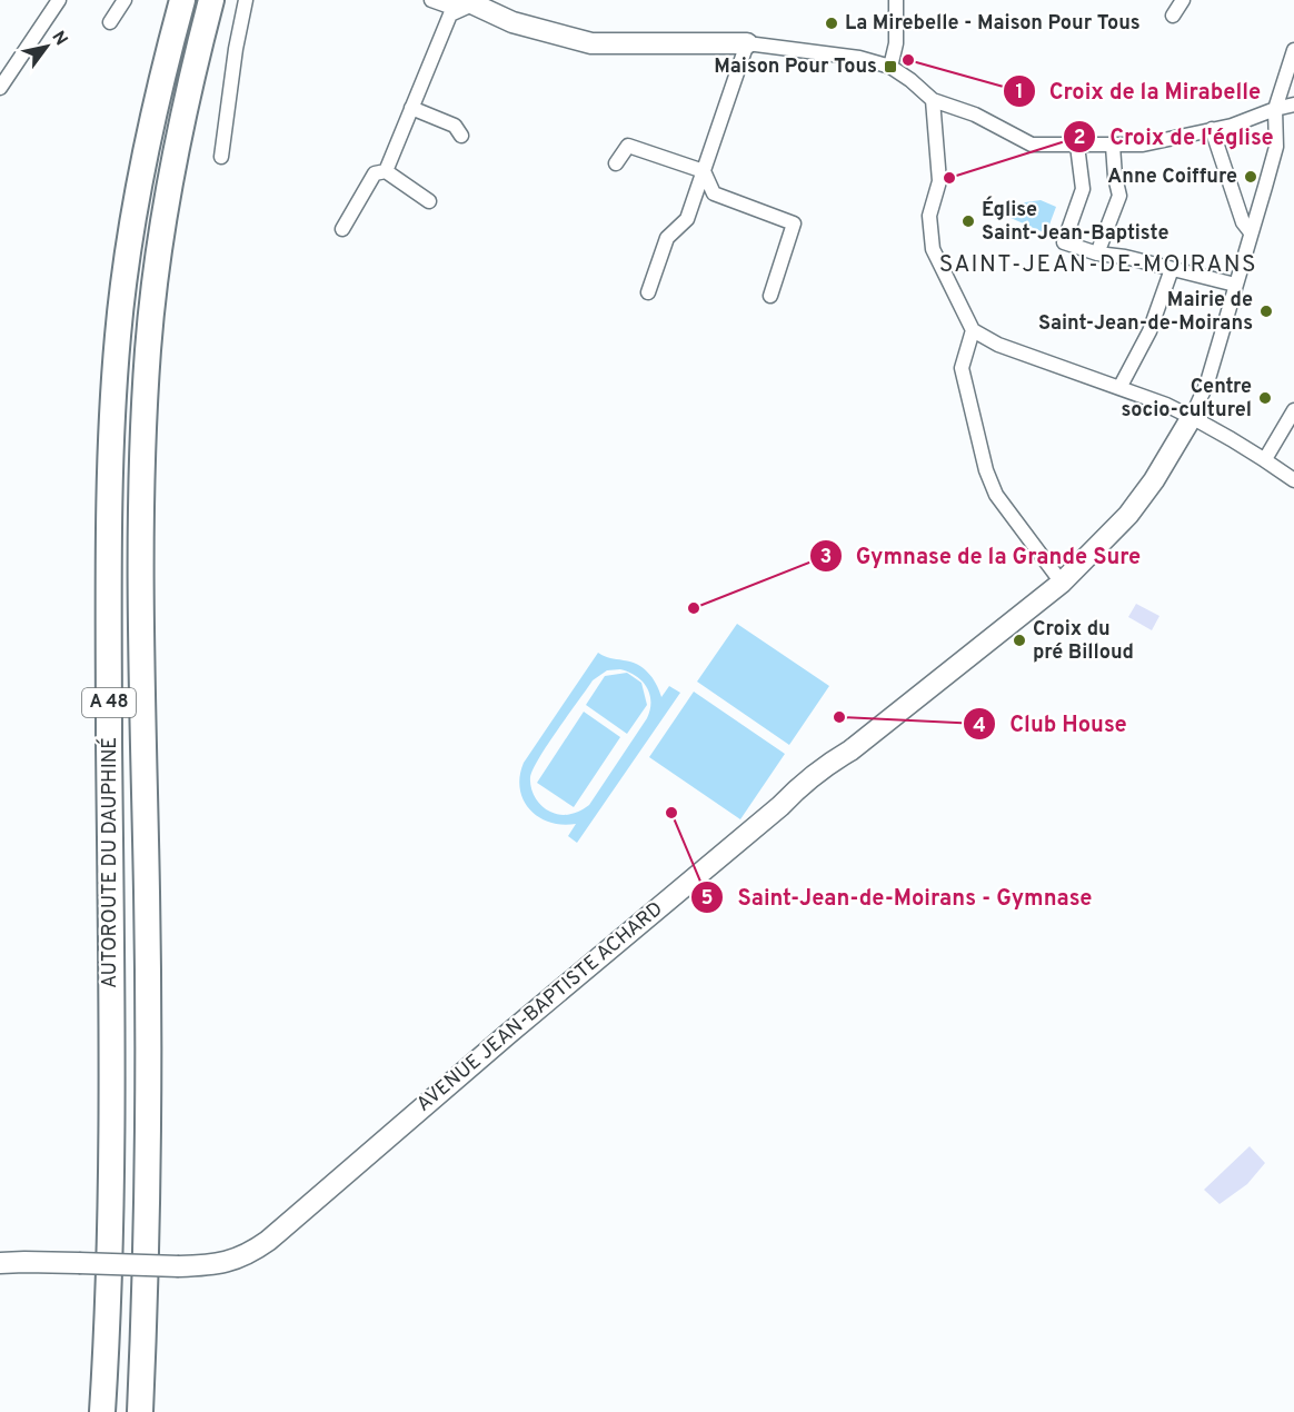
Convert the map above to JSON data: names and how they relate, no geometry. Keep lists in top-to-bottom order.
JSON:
{
  "streets": {
    "highway": ["A 48", "AUTOROUTE DU DAUPHINÉ"],
    "street": ["AVENUE JEAN-BAPTISTE ACHARD"]
  },
  "districts": ["SAINT-JEAN-DE-MOIRANS"],
  "places": {
    "other": [
      "La Mirebelle - Maison Pour Tous",
      "Croix de la Mirabelle",
      "Anne Coiffure",
      "Croix de l'église",
      "Église Saint-Jean-Baptiste",
      "Mairie de Saint-Jean-de-Moirans",
      "Centre socio-culturel",
      "Gymnase de la Grande Sure",
      "Croix du pré Billoud",
      "Club House",
      "Saint-Jean-de-Moirans - Gymnase"
    ],
    "transit": ["Maison Pour Tous"]
  },
  "north": "top right"
}
